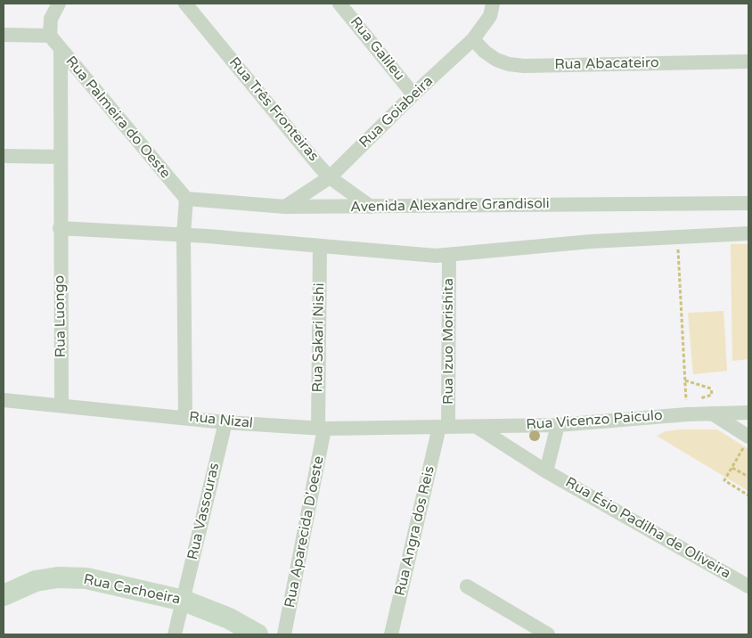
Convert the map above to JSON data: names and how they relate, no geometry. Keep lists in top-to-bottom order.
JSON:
{
  "streets": {
    "main road": ["Rua Cachoeira"],
    "street": [
      "Rua Galileu",
      "Rua Abacateiro",
      "Rua Três Fronteiras",
      "Rua Goiabeira",
      "Rua Palmeira do Oeste",
      "Avenida Alexandre Grandisoli",
      "Rua Luongo",
      "Rua Sakari Nishi",
      "Rua Izuo Morishita",
      "Rua Nizal",
      "Rua Vicenzo Paiculo",
      "Rua Vassouras",
      "Rua Ésio Padilha de Oliveira",
      "Rua Angra dos Reis",
      "Rua Aparecida D'oeste"
    ]
  },
  "crossings": [
    ["Rua Galileu", "Rua Goiabeira"],
    ["Rua Abacateiro", "Rua Goiabeira"],
    ["Rua Três Fronteiras", "Rua Goiabeira"],
    ["Rua Três Fronteiras", "Avenida Alexandre Grandisoli"],
    ["Rua Goiabeira", "Avenida Alexandre Grandisoli"],
    ["Rua Palmeira do Oeste", "Avenida Alexandre Grandisoli"],
    ["Rua Palmeira do Oeste", "Rua Luongo"],
    ["Rua Luongo", "Rua Nizal"],
    ["Rua Sakari Nishi", "Rua Nizal"],
    ["Rua Sakari Nishi", "Rua Aparecida D'oeste"],
    ["Rua Izuo Morishita", "Rua Nizal"],
    ["Rua Izuo Morishita", "Rua Vicenzo Paiculo"],
    ["Rua Izuo Morishita", "Rua Angra dos Reis"],
    ["Rua Nizal", "Rua Vicenzo Paiculo"],
    ["Rua Nizal", "Rua Vassouras"],
    ["Rua Nizal", "Rua Angra dos Reis"],
    ["Rua Nizal", "Rua Aparecida D'oeste"],
    ["Rua Vicenzo Paiculo", "Rua Ésio Padilha de Oliveira"],
    ["Rua Vicenzo Paiculo", "Rua Angra dos Reis"],
    ["Rua Vassouras", "Rua Cachoeira"]
  ]
}
